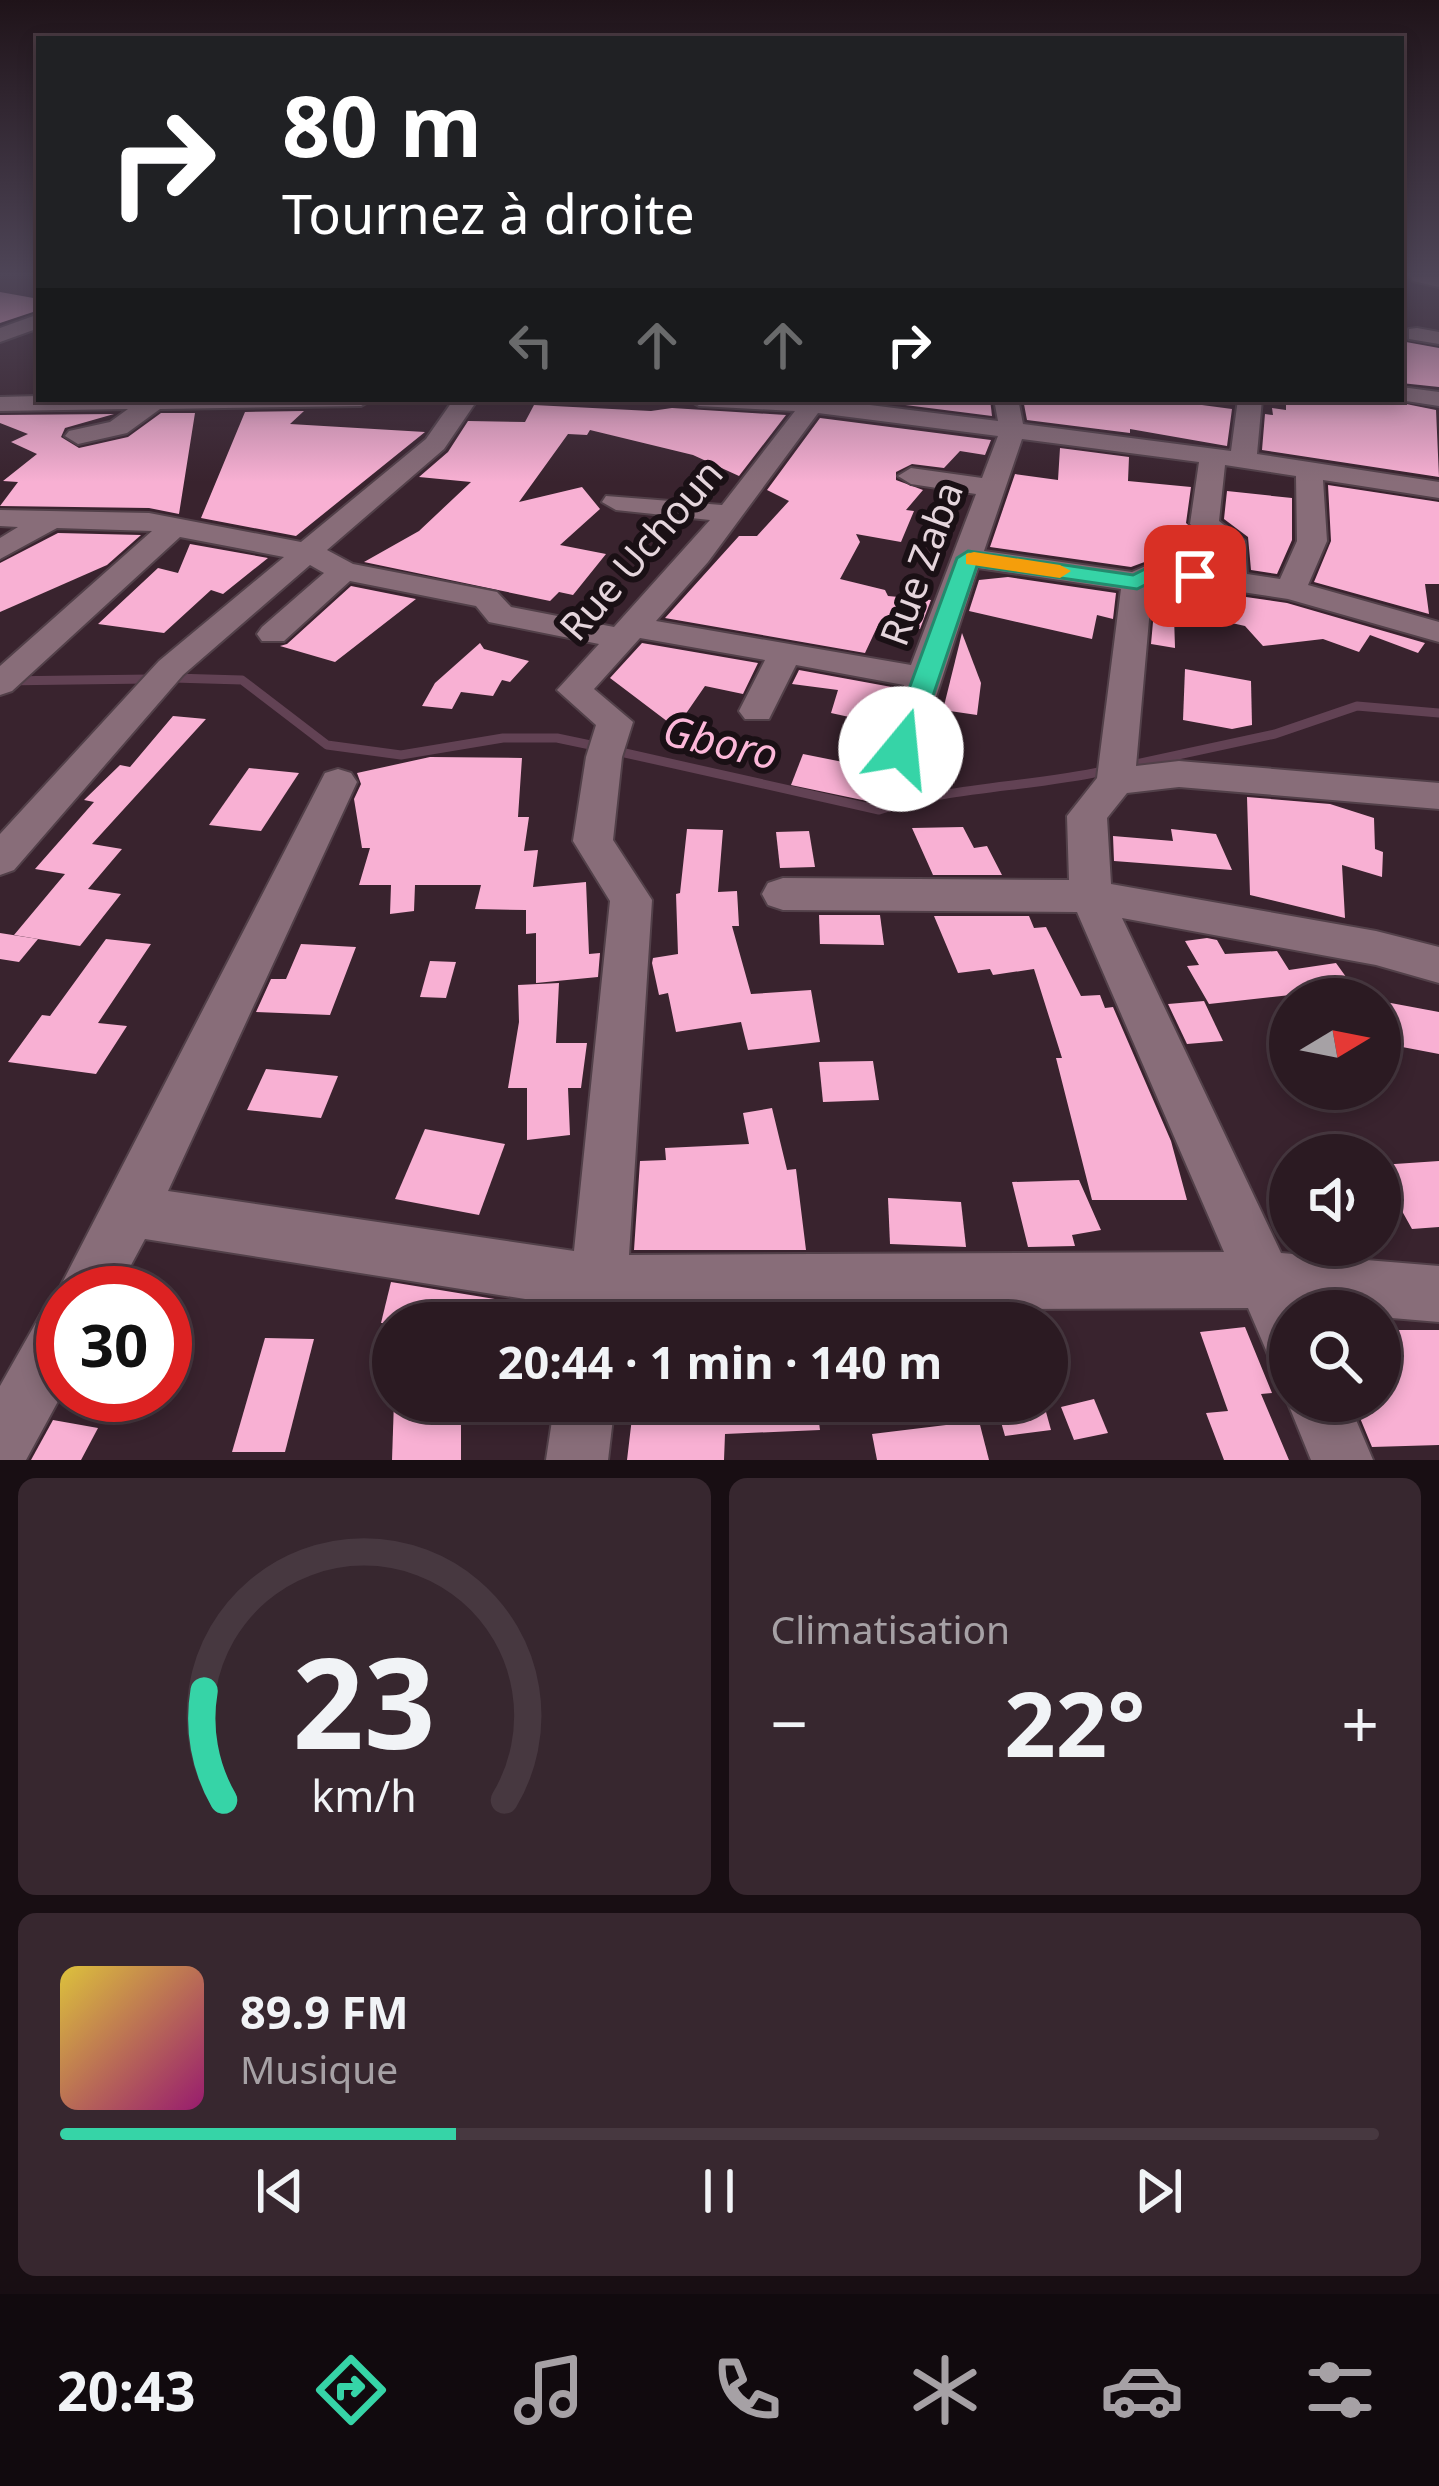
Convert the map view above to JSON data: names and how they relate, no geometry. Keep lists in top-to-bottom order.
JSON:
{
  "streets": {
    "street": ["Rue Uchoun", "Rue Zaba"]
  },
  "water": ["Gboro"],
  "north": "right",
  "page": {
    "turn": ["80 m", "Tournez à droite"],
    "limit": "30",
    "trip": "20:44 · 1 min · 140 m",
    "tile": "Climatisation",
    "heat": ["−", "22°", "+"],
    "song": ["89.9 FM", "Musique"],
    "tabs": "20:43",
    "gauge": ["23", "km/h"]
  }
}
